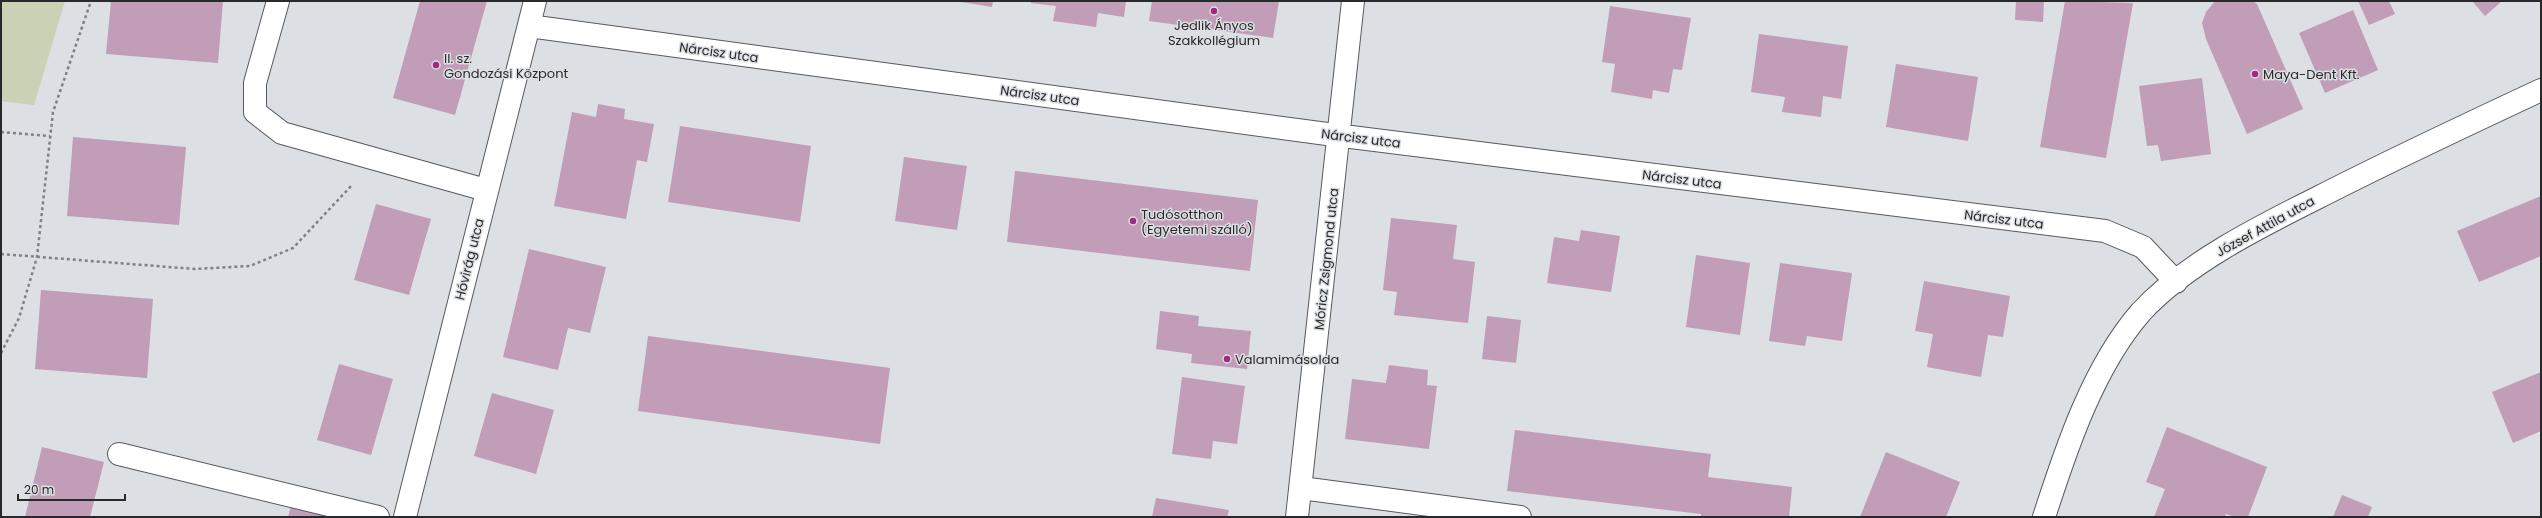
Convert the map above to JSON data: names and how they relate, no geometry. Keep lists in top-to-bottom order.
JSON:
{
  "streets": {
    "street": [
      "Nárcisz utca",
      "József Attila utca",
      "Hóvirág utca",
      "Móricz Zsigmond utca"
    ]
  },
  "crossings": [
    ["Nárcisz utca", "József Attila utca"],
    ["Nárcisz utca", "Hóvirág utca"],
    ["Nárcisz utca", "Móricz Zsigmond utca"]
  ],
  "places": [
    "Jedlik Ányos Szakkollégium",
    "II. sz. Gondozási Központ",
    "Maya-Dent Kft.",
    "Tudósotthon (Egyetemi szálló)",
    "Valamimásolda"
  ],
  "scale_bar": "20 m"
}
